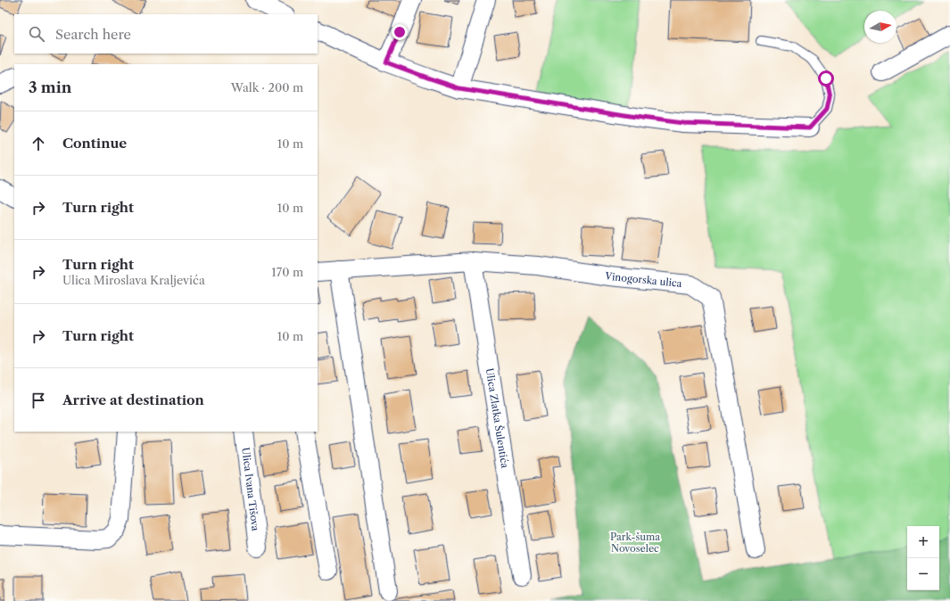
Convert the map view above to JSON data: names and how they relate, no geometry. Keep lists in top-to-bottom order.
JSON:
{
  "streets": {
    "street": ["Vinogorska ulica", "Ulica Zlatka Šulentića", "Ulica Ivana Tišova"]
  },
  "crossings": [
    ["Vinogorska ulica", "Ulica Zlatka Šulentića"]
  ],
  "parks": ["Park-šuma Novoselec"],
  "north": "right",
  "page": {
    "search": "Search here",
    "heading": ["3 min", "Walk · 200 m"],
    "list": [
      ["Continue", "10 m"],
      ["Turn right", "10 m"],
      ["Turn right", "Ulica Miroslava Kraljevića", "170 m"],
      ["Turn right", "10 m"],
      "Arrive at destination"
    ],
    "map_buttons": ["+", "−"]
  }
}
